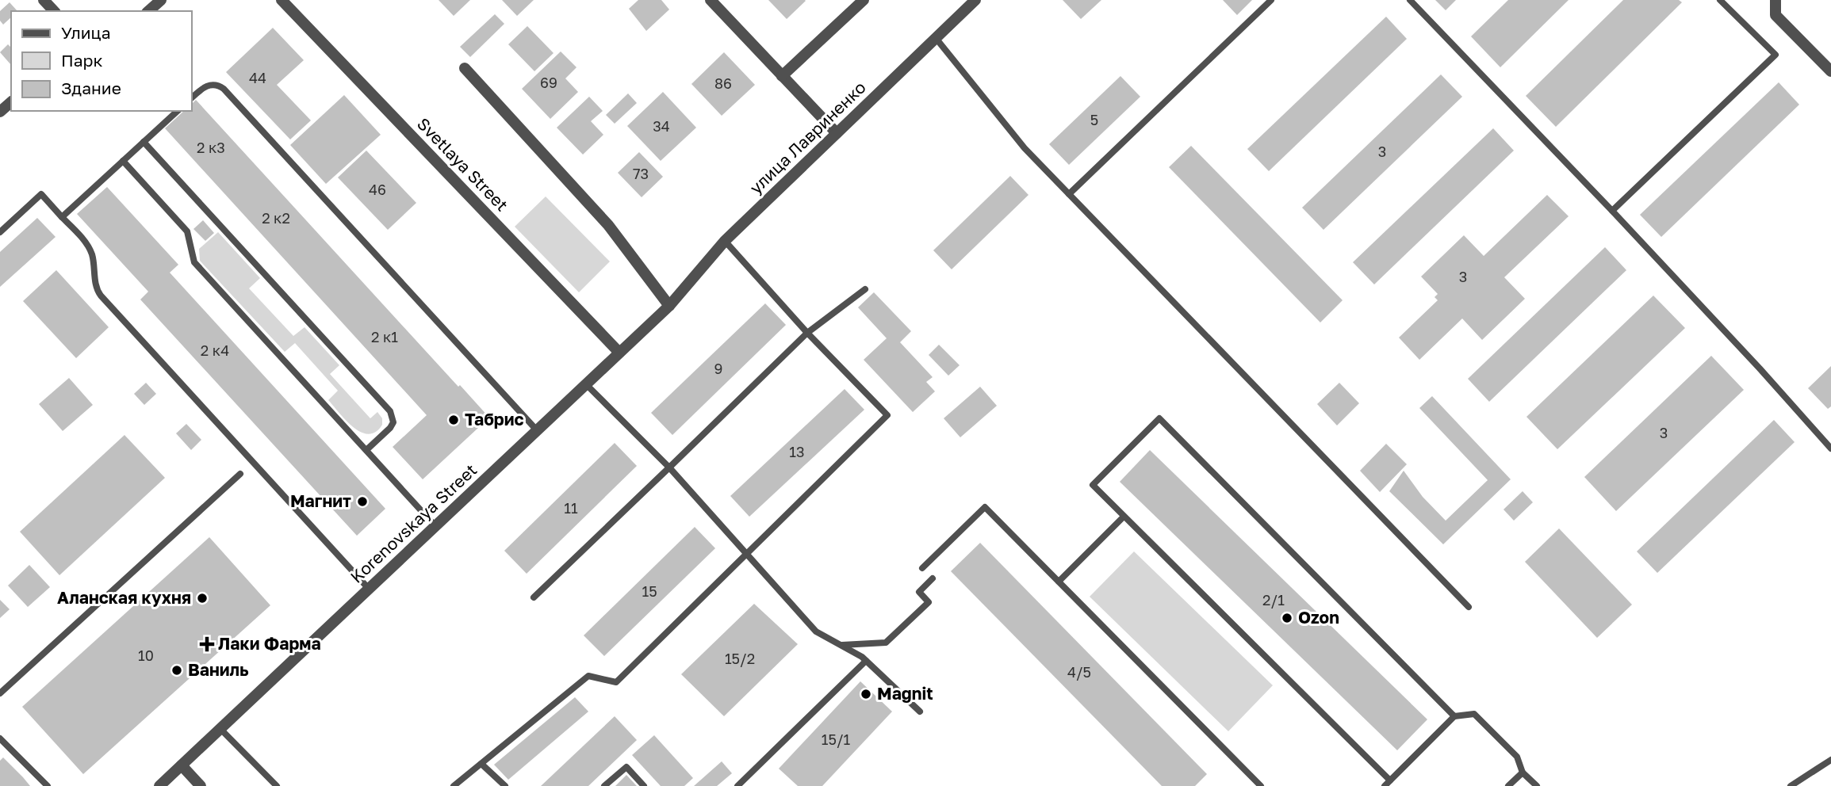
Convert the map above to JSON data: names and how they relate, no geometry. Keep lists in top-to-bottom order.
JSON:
{
  "streets": {
    "street": ["улица Лавриненко", "Svetlaya Street", "Korenovskaya Street"]
  },
  "crossings": [
    ["улица Лавриненко", "Korenovskaya Street"],
    ["Svetlaya Street", "Korenovskaya Street"]
  ],
  "places": {
    "other": [
      "Табрис",
      "Магнит",
      "Аланская кухня",
      "Ozon",
      "Ваниль",
      "Magnit"
    ],
    "health": ["Лаки Фарма"]
  },
  "house_numbers": [
    "44",
    "69",
    "86",
    "5",
    "34",
    "2 к3",
    "3",
    "73",
    "46",
    "2 к2",
    "3",
    "2 к1",
    "2 к4",
    "9",
    "3",
    "13",
    "11",
    "15",
    "2/1",
    "10",
    "15/2",
    "4/5",
    "15/1"
  ],
  "legend": ["Улица", "Парк", "Здание"]
}
